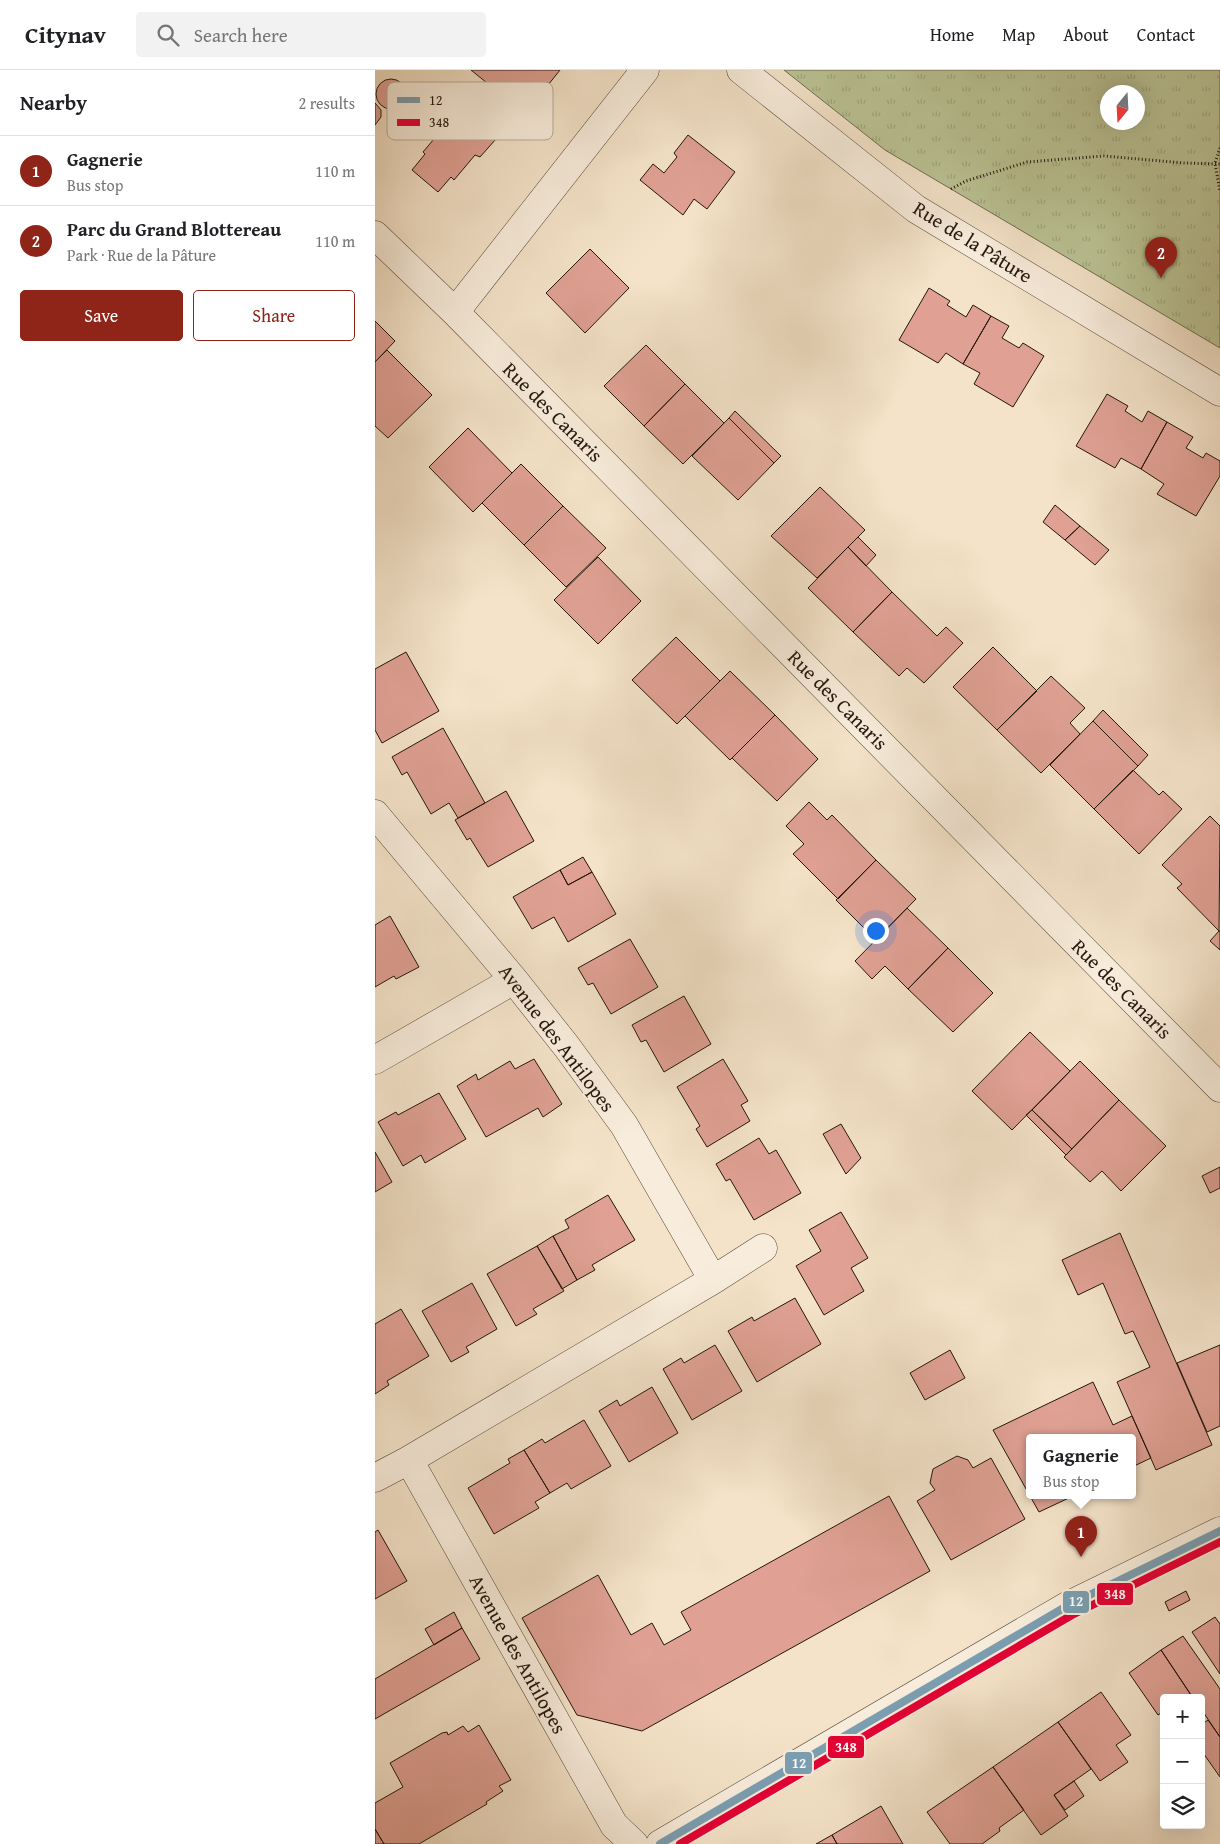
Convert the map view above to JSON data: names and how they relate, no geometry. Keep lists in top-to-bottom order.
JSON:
{
  "streets": {
    "street": ["Rue de la Pâture", "Rue des Canaris", "Avenue des Antilopes"]
  },
  "lines": ["transit line 12", "transit line 348"],
  "legend": ["12", "348"],
  "north": "bottom",
  "page": {
    "header": "Citynav",
    "search": "Search here",
    "nav": [
      "Home",
      "Map",
      "About",
      "Contact"
    ],
    "heading": ["Nearby", "2 results"],
    "list": [
      {
        "mark": "1",
        "name": "Gagnerie",
        "note": "Bus stop",
        "value": "110 m"
      },
      {
        "mark": "2",
        "name": "Parc du Grand Blottereau",
        "note": "Park · Rue de la Pâture",
        "value": "110 m"
      }
    ],
    "pins": ["2", "1"],
    "buttons": ["Save", "Share"],
    "popup": ["Gagnerie", "Bus stop"],
    "map_buttons": ["+", "−"]
  }
}
